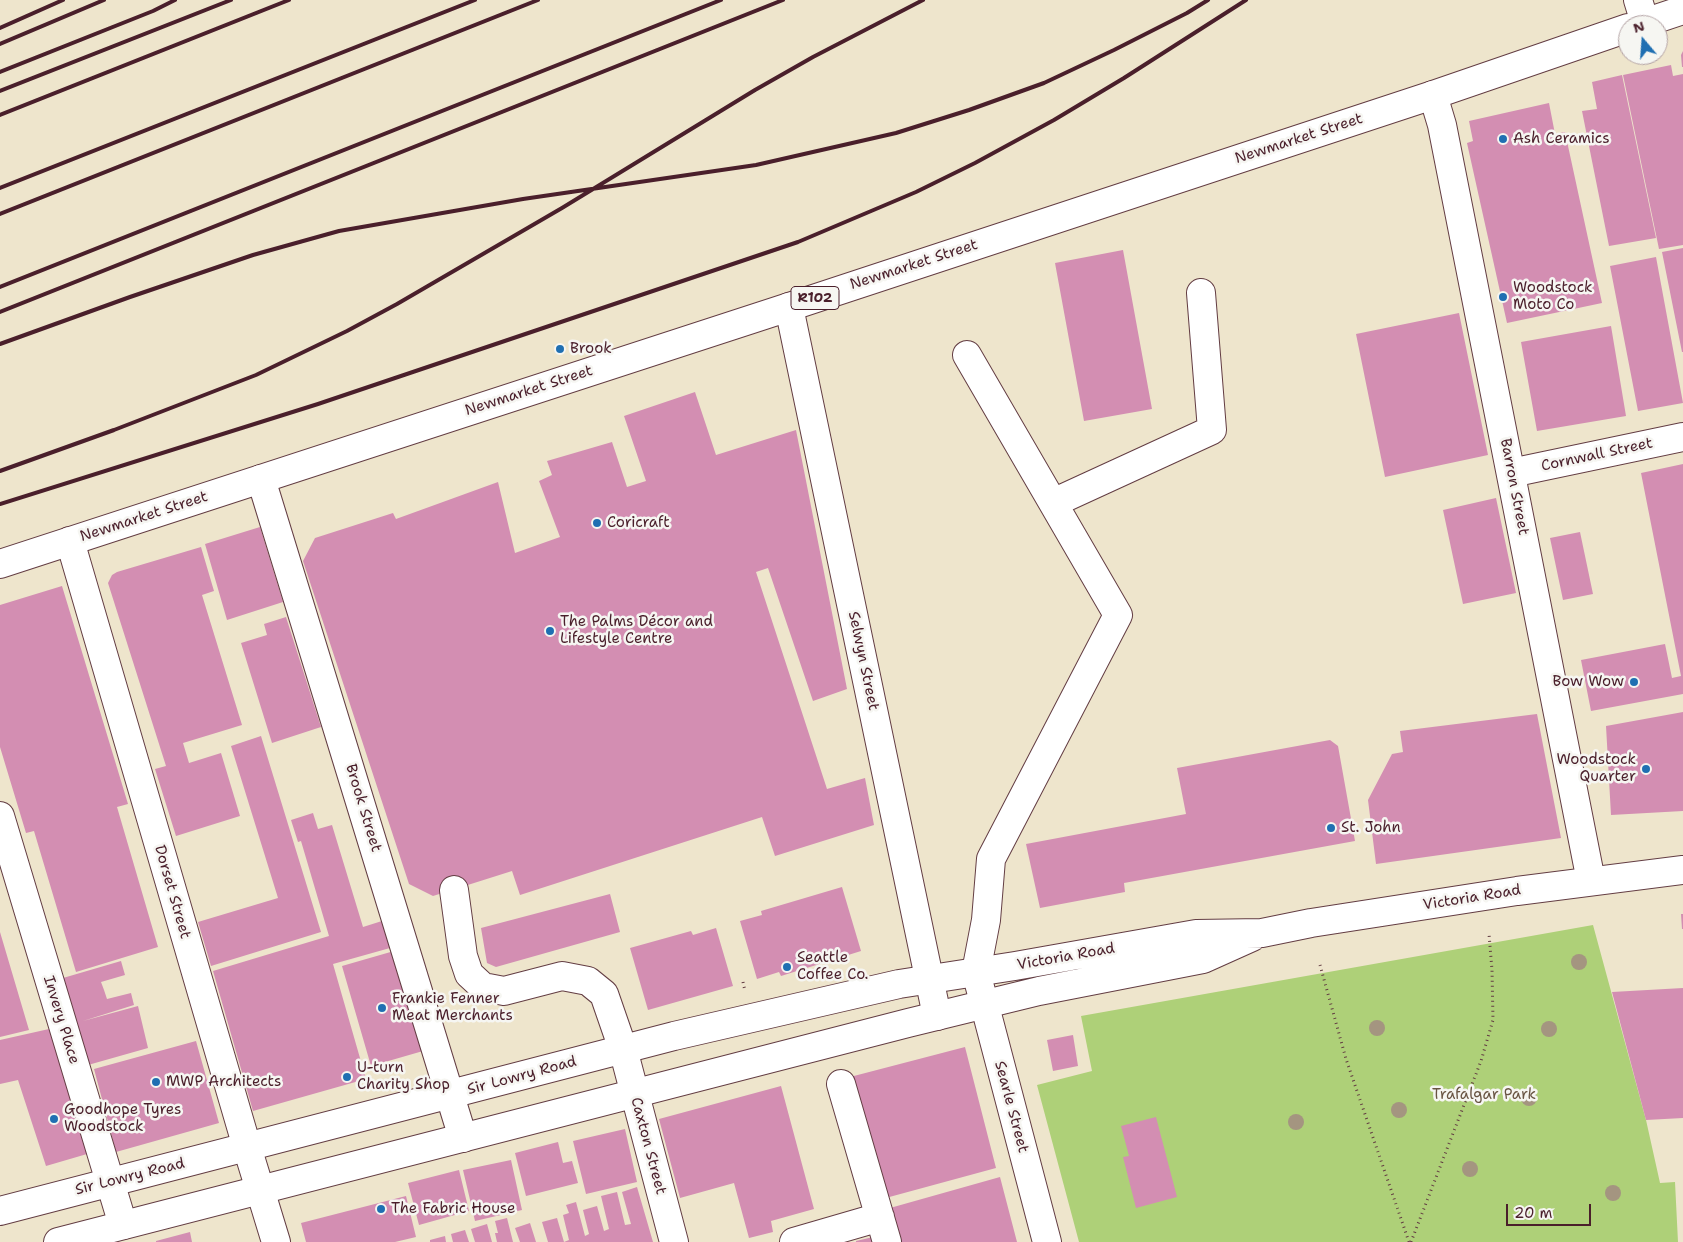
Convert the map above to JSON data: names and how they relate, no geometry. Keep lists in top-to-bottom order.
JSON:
{
  "streets": {
    "main road": [
      "Newmarket Street",
      "R102",
      "Cornwall Street",
      "Barron Street",
      "Selwyn Street",
      "Brook Street",
      "Dorset Street",
      "Victoria Road",
      "Invery Place",
      "Sir Lowry Road",
      "Searle Street",
      "Caxton Street"
    ]
  },
  "crossings": [
    ["Newmarket Street", "Barron Street"],
    ["Newmarket Street", "Selwyn Street"],
    ["Newmarket Street", "Brook Street"],
    ["Newmarket Street", "Dorset Street"],
    ["Cornwall Street", "Barron Street"],
    ["Barron Street", "Victoria Road"],
    ["Selwyn Street", "Victoria Road"],
    ["Selwyn Street", "Sir Lowry Road"],
    ["Brook Street", "Sir Lowry Road"],
    ["Dorset Street", "Sir Lowry Road"],
    ["Victoria Road", "Sir Lowry Road"],
    ["Victoria Road", "Searle Street"],
    ["Invery Place", "Sir Lowry Road"],
    ["Sir Lowry Road", "Caxton Street"]
  ],
  "parks": ["Trafalgar Park"],
  "places": [
    "Ash Ceramics",
    "Woodstock Moto Co",
    "Brook",
    "Coricraft",
    "The Palms Décor and Lifestyle Centre",
    "Bow Wow",
    "Woodstock Quarter",
    "St. John",
    "Seattle Coffee Co.",
    "Frankie Fenner Meat Merchants",
    "U-turn Charity Shop",
    "MWP Architects",
    "Goodhope Tyres Woodstock",
    "The Fabric House"
  ],
  "scale_bar": "20 m",
  "north": "top"
}
